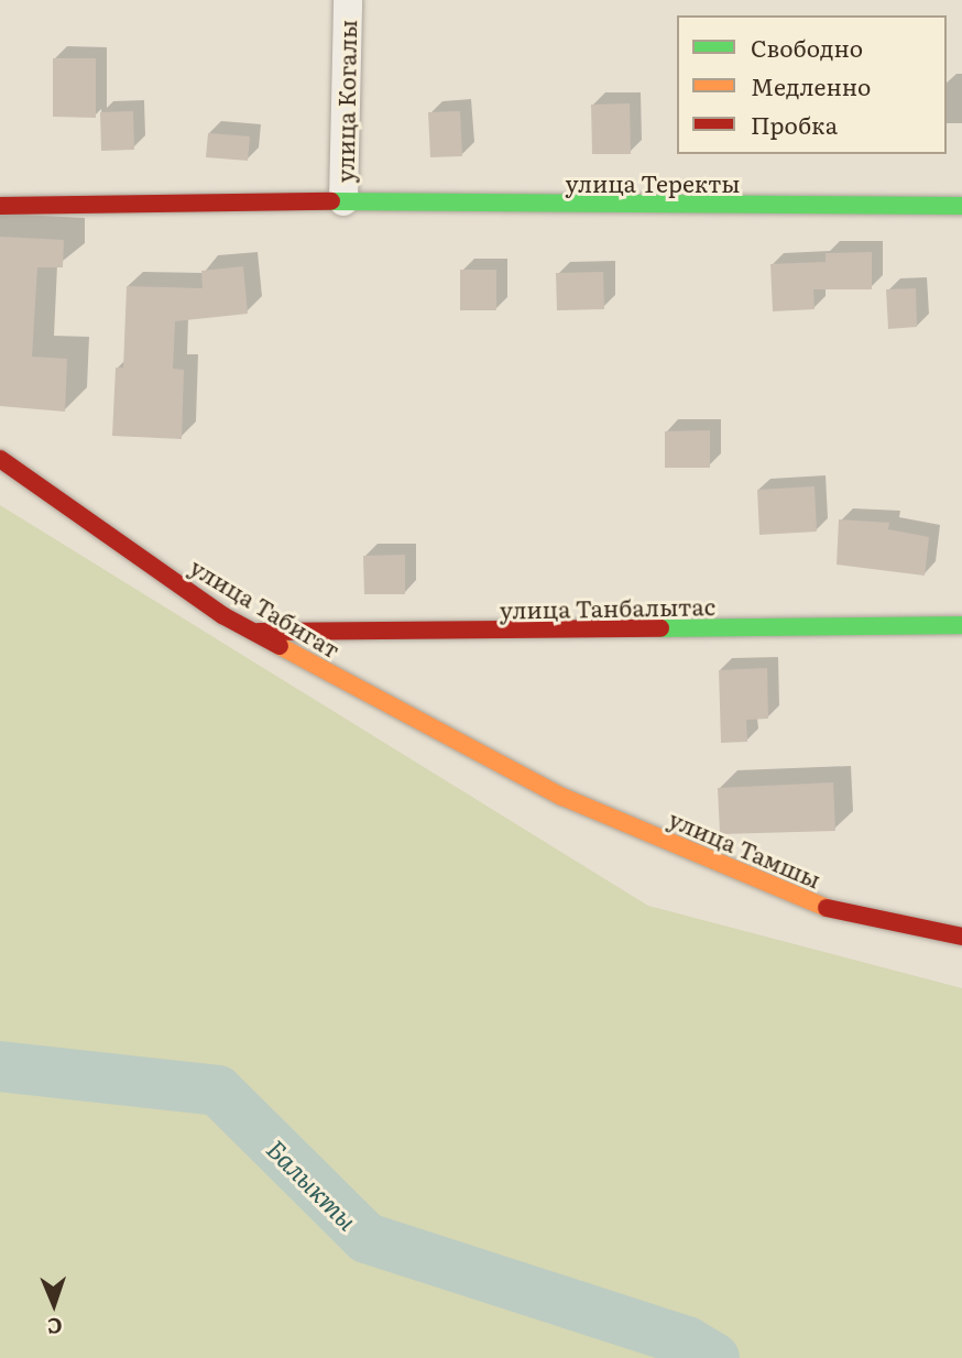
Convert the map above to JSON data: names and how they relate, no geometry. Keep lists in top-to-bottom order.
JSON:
{
  "streets": {
    "street": [
      "улица Когалы",
      "улица Теректы",
      "улица Табигат",
      "улица Танбалытас",
      "улица Тамшы"
    ]
  },
  "crossings": [
    ["улица Когалы", "улица Теректы"],
    ["улица Табигат", "улица Танбалытас"],
    ["улица Табигат", "улица Тамшы"]
  ],
  "water": ["Балыкты"],
  "legend": ["Свободно", "Медленно", "Пробка"],
  "north": "bottom"
}
